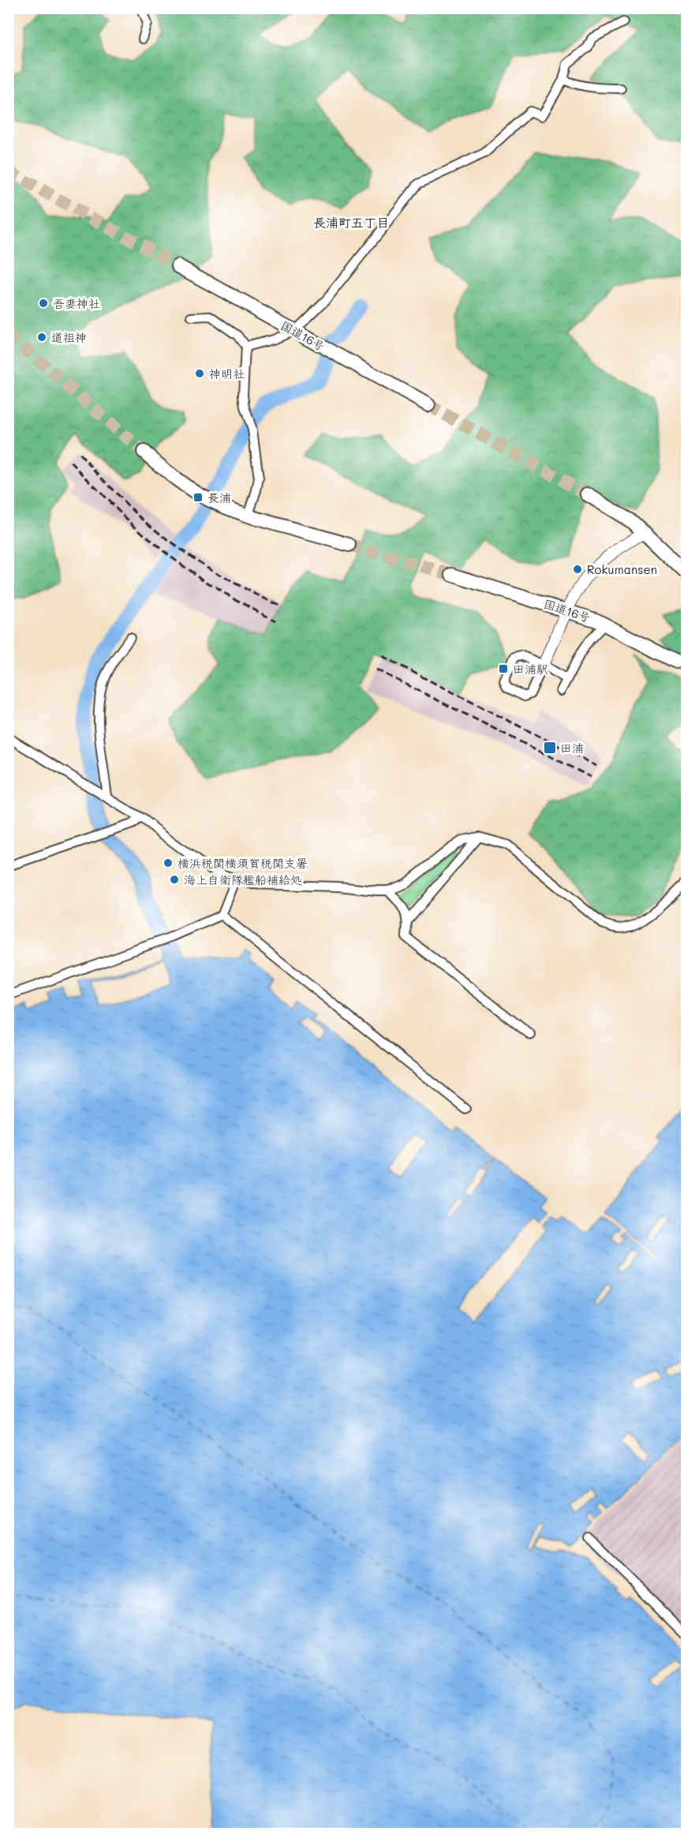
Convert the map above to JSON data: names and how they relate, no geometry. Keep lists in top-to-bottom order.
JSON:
{
  "streets": {
    "highway": ["国道16号"]
  },
  "districts": ["長浦町五丁目"],
  "places": {
    "other": [
      "吾妻神社",
      "道祖神",
      "神明社",
      "Rokumansen",
      "横浜税関横須賀税関支署",
      "海上自衛隊艦船補給処"
    ],
    "transit": ["長浦", "田浦駅", "田浦"]
  }
}
